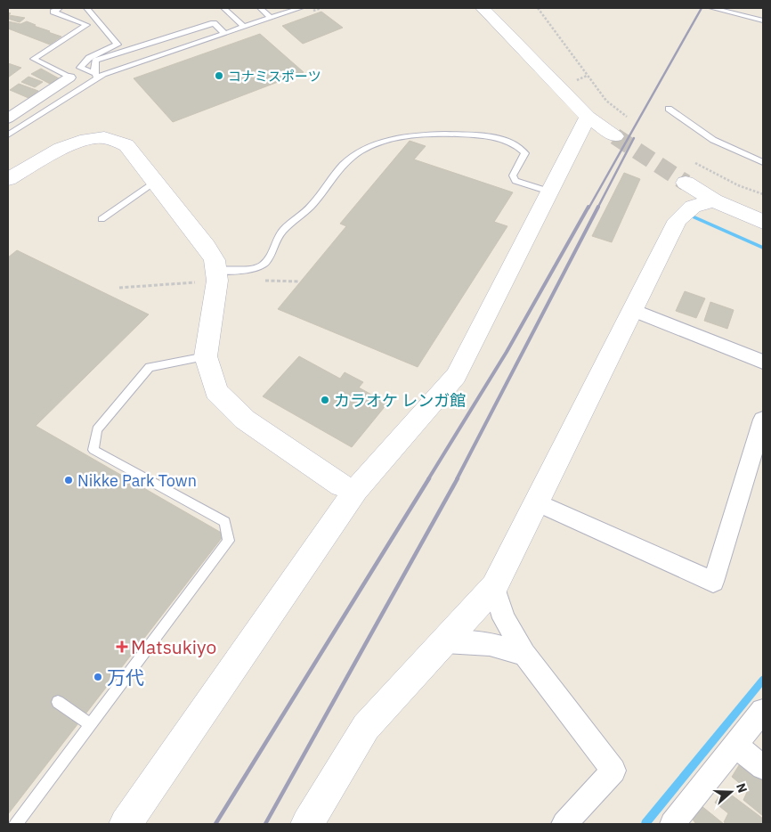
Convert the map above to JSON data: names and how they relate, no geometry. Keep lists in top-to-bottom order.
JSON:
{
  "places": {
    "other": [
      "コナミスポーツ",
      "カラオケ レンガ館",
      "Nikke Park Town",
      "万代"
    ],
    "health": ["Matsukiyo"]
  },
  "north": "right"
}
